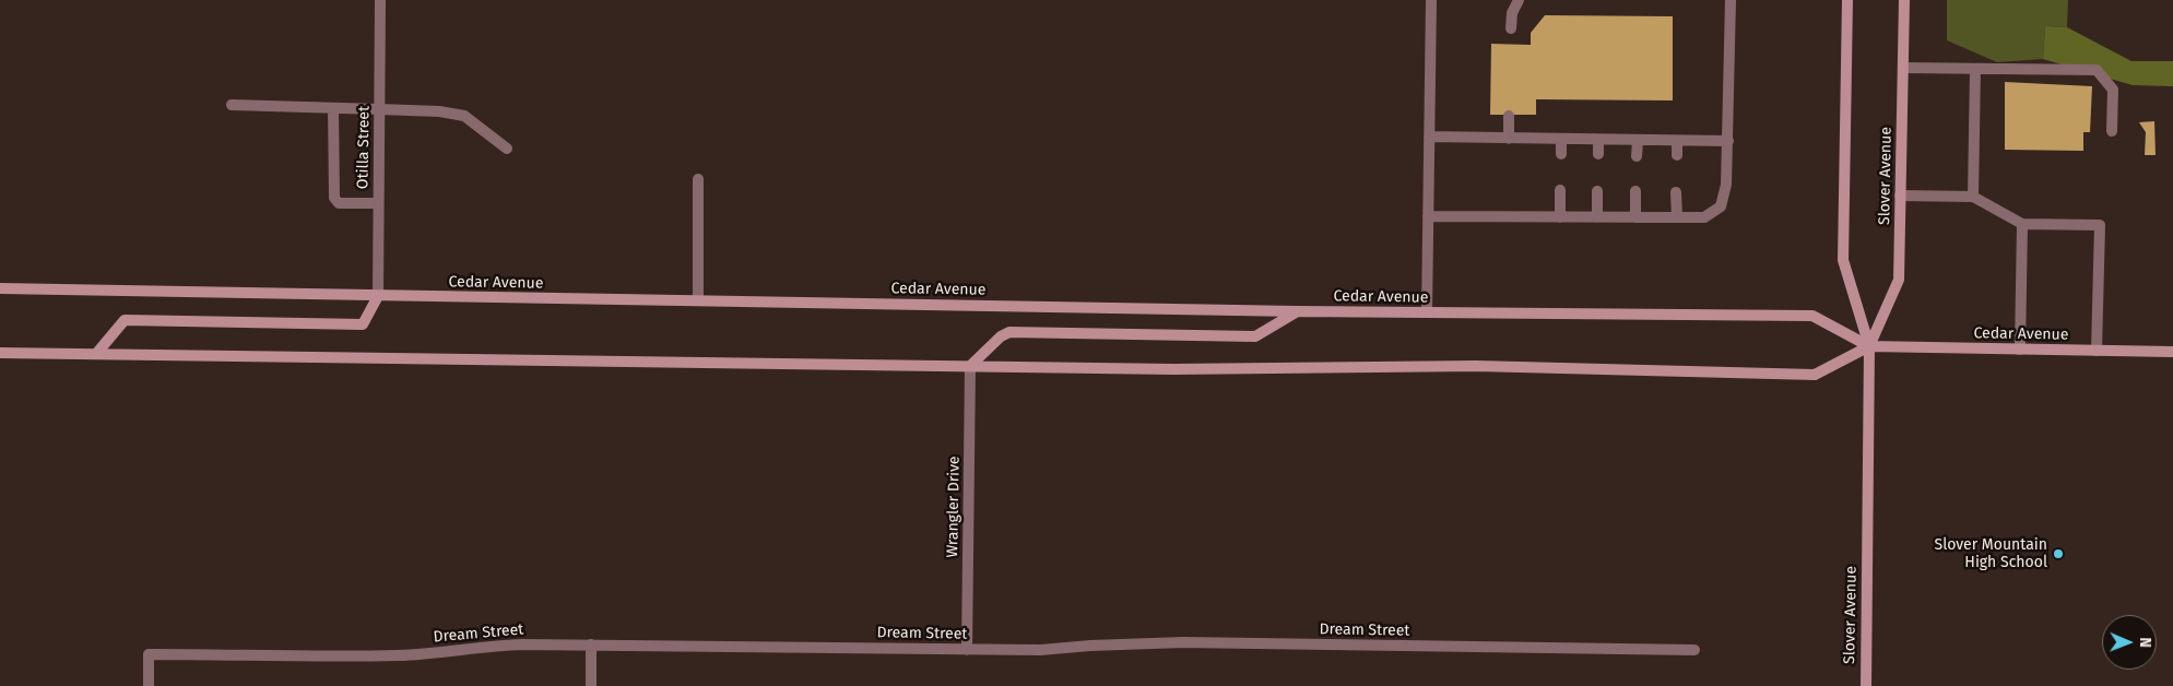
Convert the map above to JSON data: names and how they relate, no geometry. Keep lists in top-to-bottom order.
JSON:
{
  "streets": {
    "main road": ["Slover Avenue", "Cedar Avenue"],
    "street": ["Otilla Street", "Wrangler Drive", "Dream Street"]
  },
  "crossings": [
    ["Otilla Street", "Cedar Avenue"],
    ["Slover Avenue", "Cedar Avenue"],
    ["Cedar Avenue", "Wrangler Drive"],
    ["Wrangler Drive", "Dream Street"]
  ],
  "places": ["Slover Mountain High School"],
  "north": "right"
}
